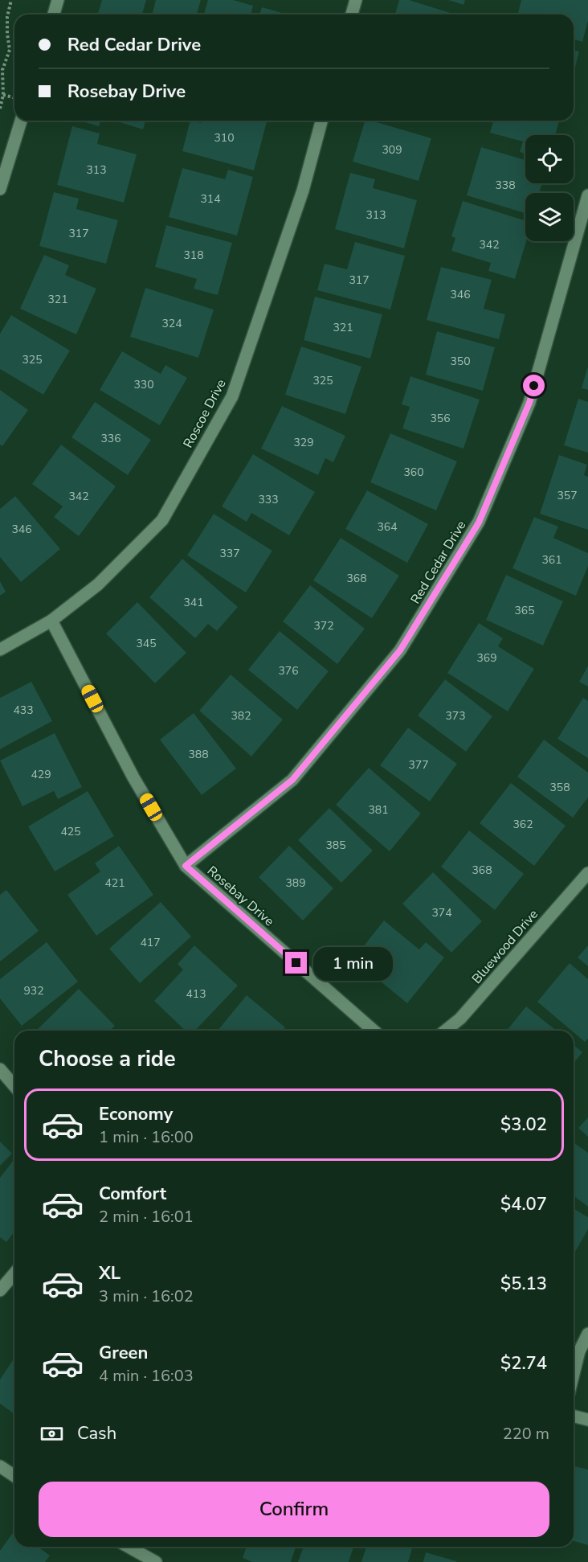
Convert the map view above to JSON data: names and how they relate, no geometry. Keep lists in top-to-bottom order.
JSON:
{
  "streets": {
    "street": [
      "Roscoe Drive",
      "Red Cedar Drive",
      "Rosebay Drive",
      "Bluewood Drive"
    ]
  },
  "crossings": [
    ["Roscoe Drive", "Rosebay Drive"],
    ["Red Cedar Drive", "Rosebay Drive"]
  ],
  "house_numbers": [
    "310",
    "309",
    "313",
    "338",
    "314",
    "313",
    "317",
    "342",
    "318",
    "317",
    "346",
    "321",
    "324",
    "321",
    "325",
    "350",
    "325",
    "330",
    "356",
    "336",
    "329",
    "360",
    "357",
    "342",
    "333",
    "364",
    "346",
    "337",
    "361",
    "368",
    "341",
    "365",
    "372",
    "345",
    "369",
    "376",
    "433",
    "382",
    "373",
    "388",
    "377",
    "429",
    "358",
    "381",
    "362",
    "425",
    "385",
    "368",
    "421",
    "389",
    "374",
    "417",
    "932",
    "413"
  ],
  "page": {
    "banner": ["Red Cedar Drive", "Rosebay Drive"],
    "bubble": "1 min",
    "heading": "Choose a ride",
    "list": [
      {
        "name": "Economy",
        "note": "1 min · 16:00",
        "value": "$3.02"
      },
      {
        "name": "Comfort",
        "note": "2 min · 16:01",
        "value": "$4.07"
      },
      {
        "name": "XL",
        "note": "3 min · 16:02",
        "value": "$5.13"
      },
      {
        "name": "Green",
        "note": "4 min · 16:03",
        "value": "$2.74"
      }
    ],
    "pay": ["Cash", "220 m"],
    "buttons": "Confirm"
  }
}
